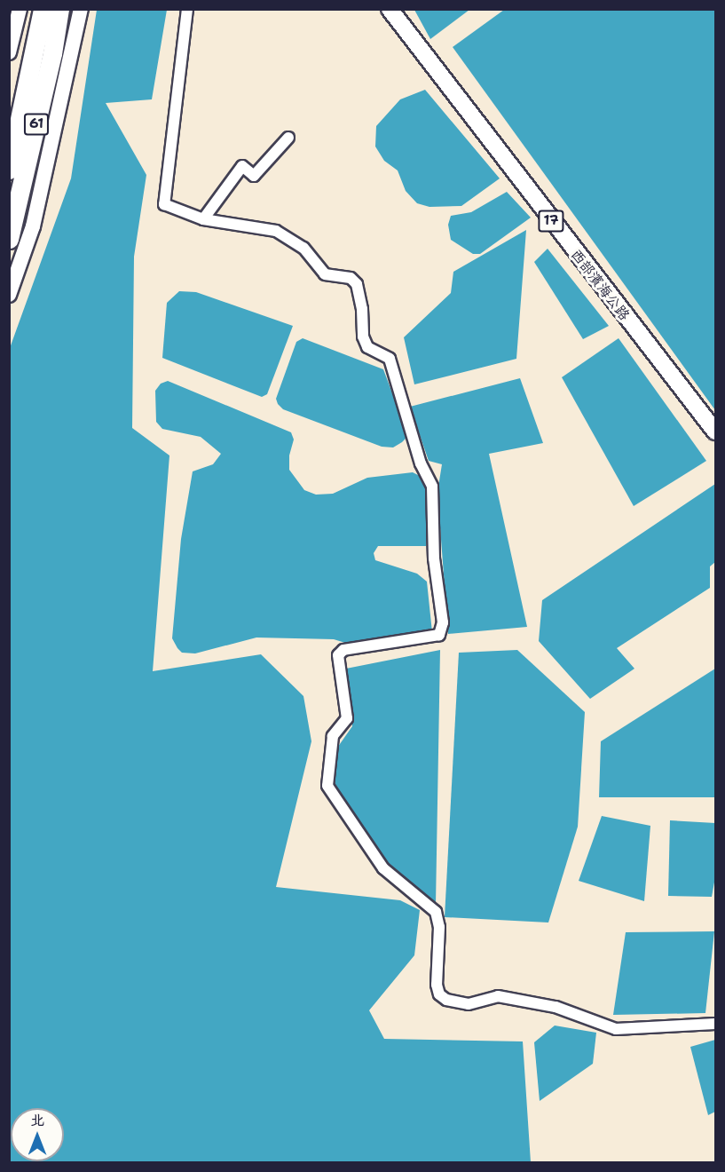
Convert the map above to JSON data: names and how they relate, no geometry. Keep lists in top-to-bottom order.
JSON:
{
  "streets": {
    "highway": ["61"],
    "main road": ["17", "西部濱海公路"]
  },
  "north": "top"
}
